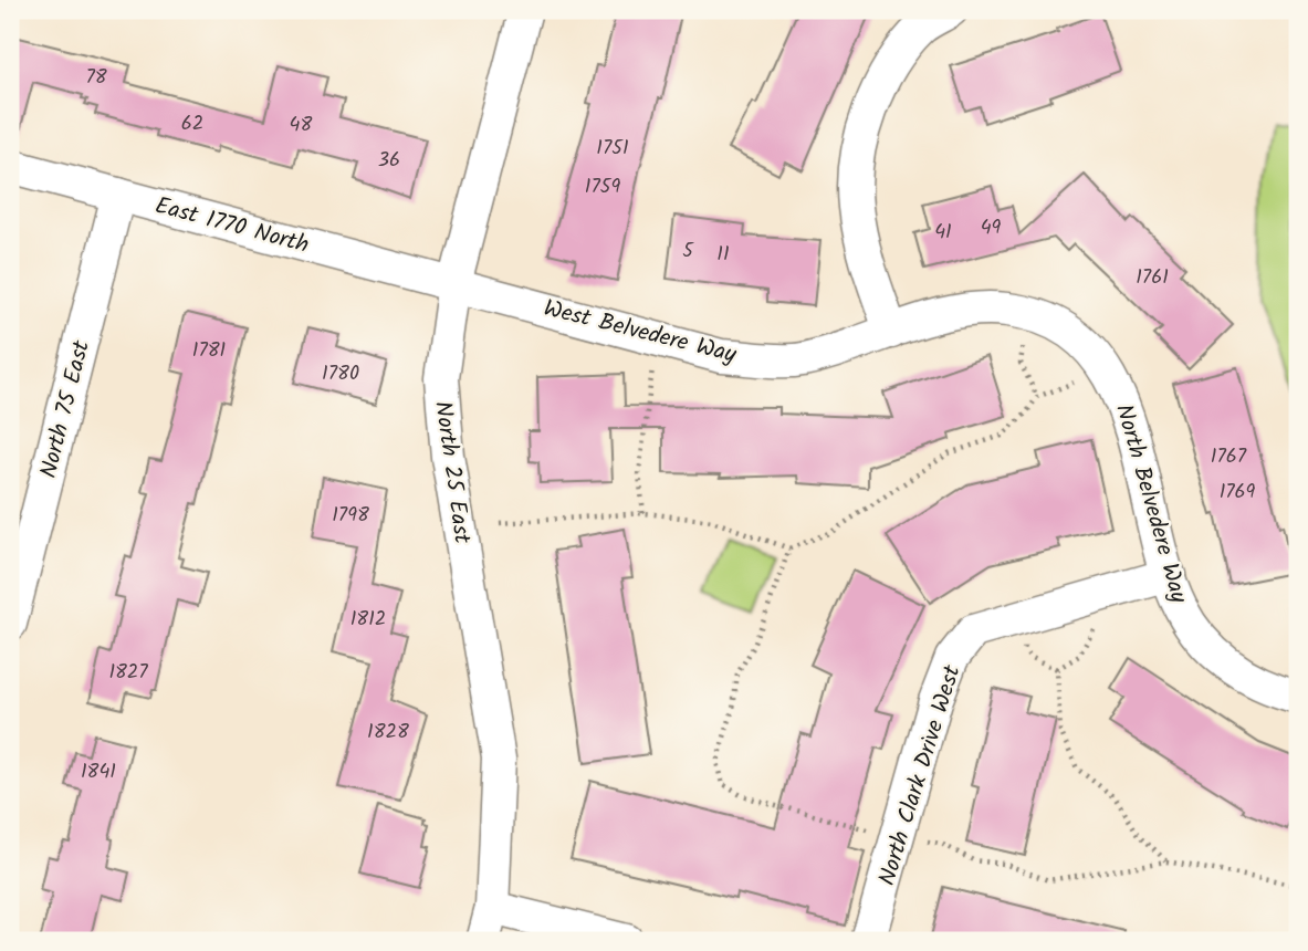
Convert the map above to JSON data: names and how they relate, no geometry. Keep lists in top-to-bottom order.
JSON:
{
  "streets": {
    "street": [
      "East 1770 North",
      "West Belvedere Way",
      "North 75 East",
      "North 25 East",
      "North Belvedere Way",
      "North Clark Drive West"
    ]
  },
  "crossings": [
    ["East 1770 North", "West Belvedere Way"],
    ["East 1770 North", "North 75 East"],
    ["East 1770 North", "North 25 East"],
    ["West Belvedere Way", "North 25 East"],
    ["West Belvedere Way", "North Belvedere Way"],
    ["North Belvedere Way", "North Clark Drive West"]
  ],
  "house_numbers": [
    "78",
    "62",
    "48",
    "1751",
    "36",
    "1759",
    "49",
    "41",
    "5",
    "11",
    "1761",
    "1781",
    "1780",
    "1767",
    "1769",
    "1798",
    "1812",
    "1827",
    "1828",
    "1841"
  ]
}
